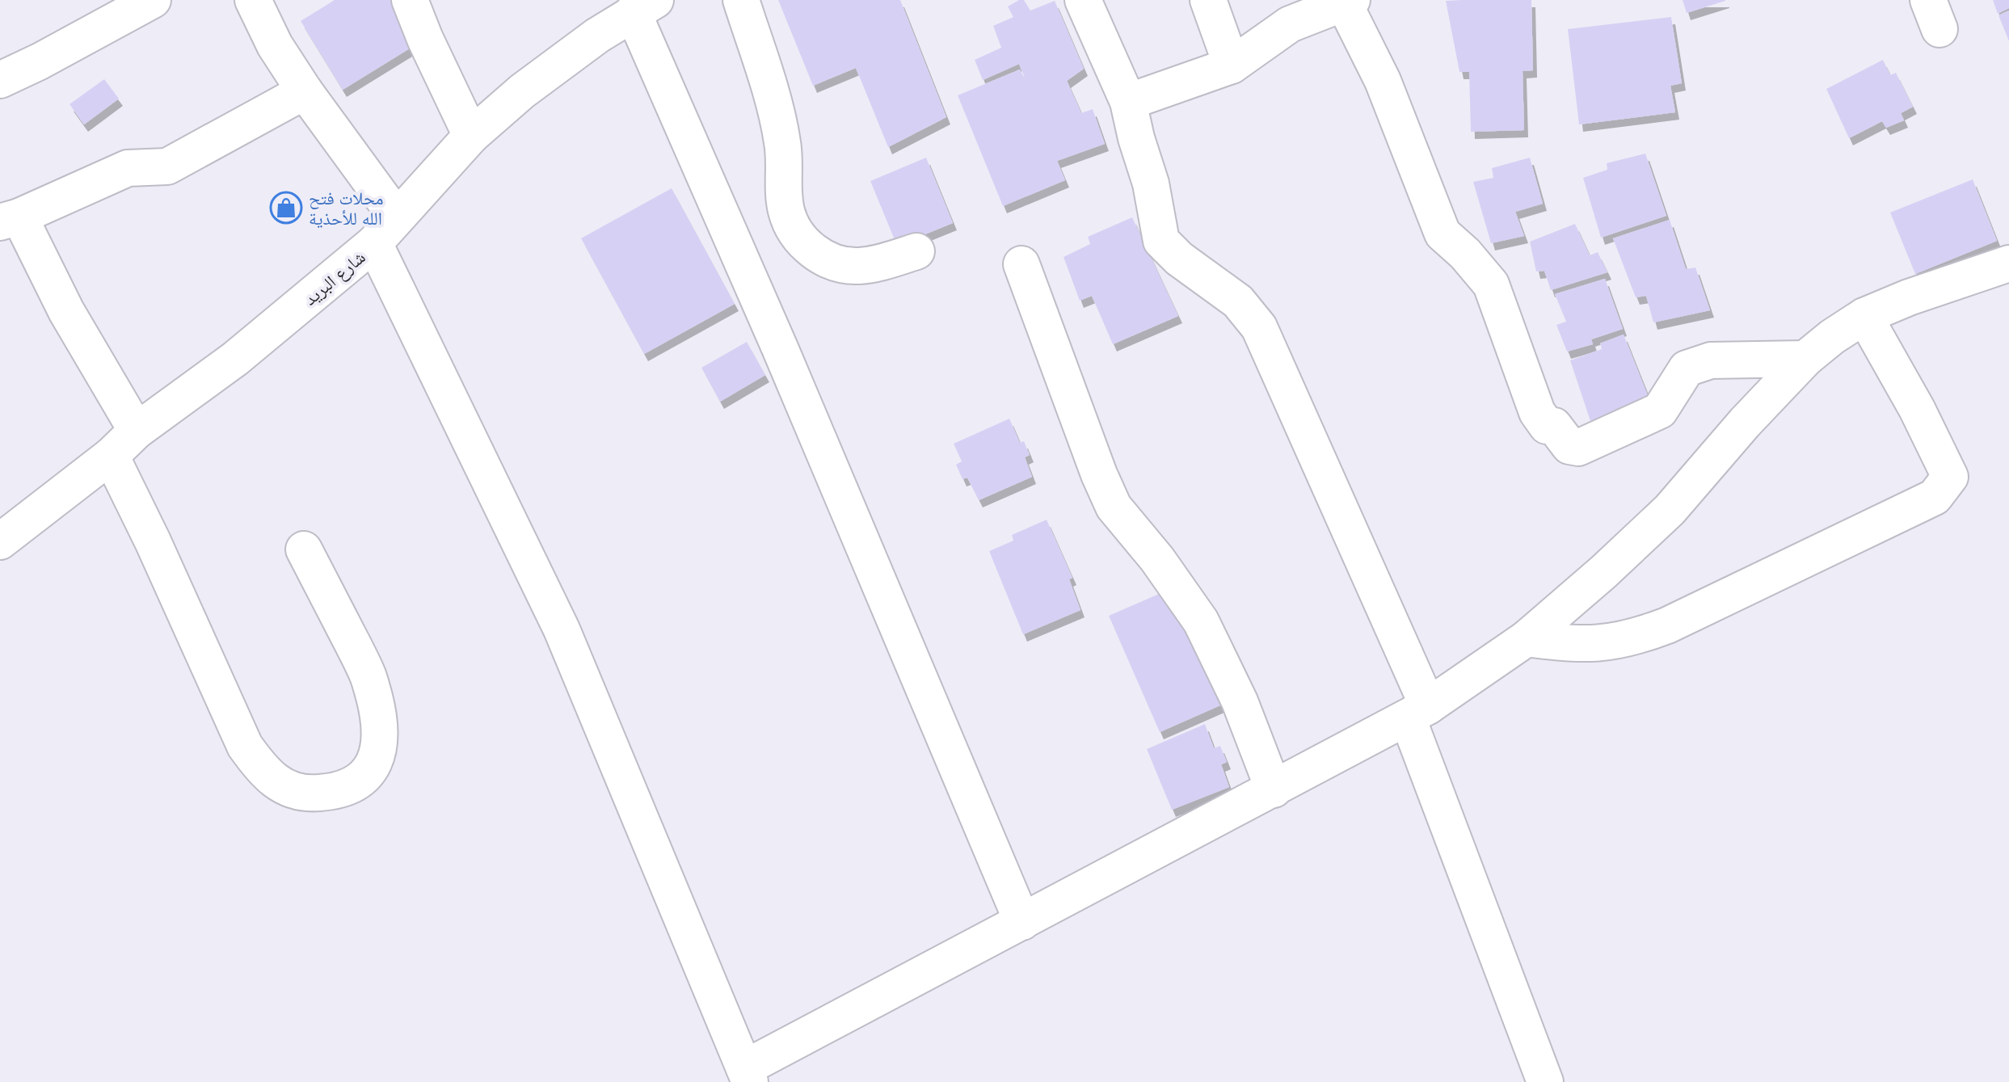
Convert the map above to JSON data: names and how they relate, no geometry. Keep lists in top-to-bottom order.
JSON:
{
  "streets": {
    "street": ["شارع البريد"]
  },
  "places": {
    "shop": ["محلات فتح الله للأحذية"]
  }
}
